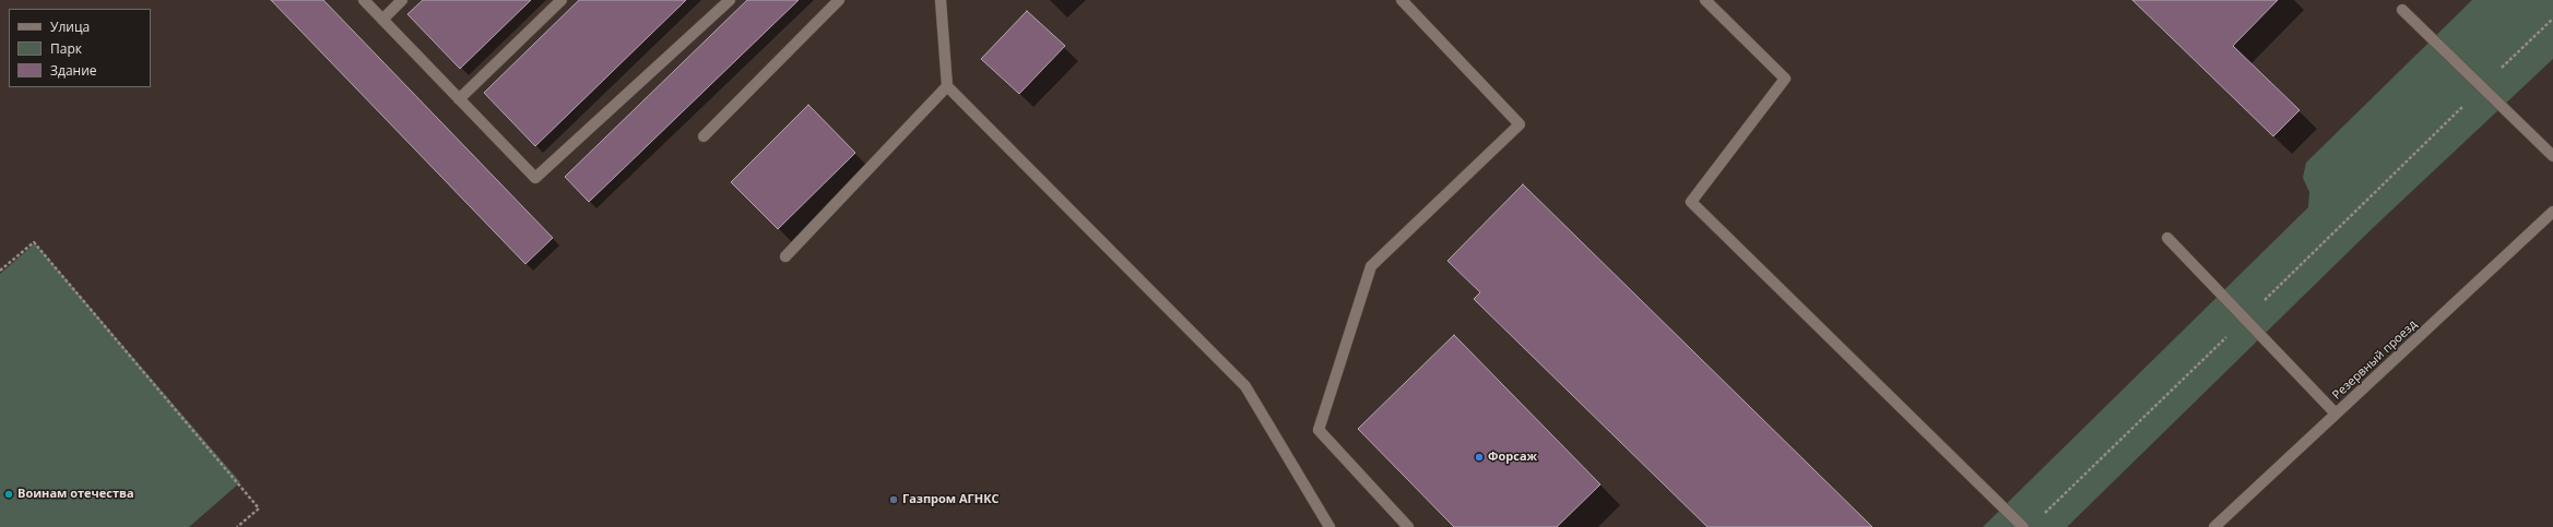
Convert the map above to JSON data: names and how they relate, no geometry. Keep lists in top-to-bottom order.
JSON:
{
  "streets": {
    "street": ["Резервный проезд"]
  },
  "places": ["Форсаж", "Воинам отечества", "Газпром АГНКС"],
  "legend": ["Улица", "Парк", "Здание"]
}
